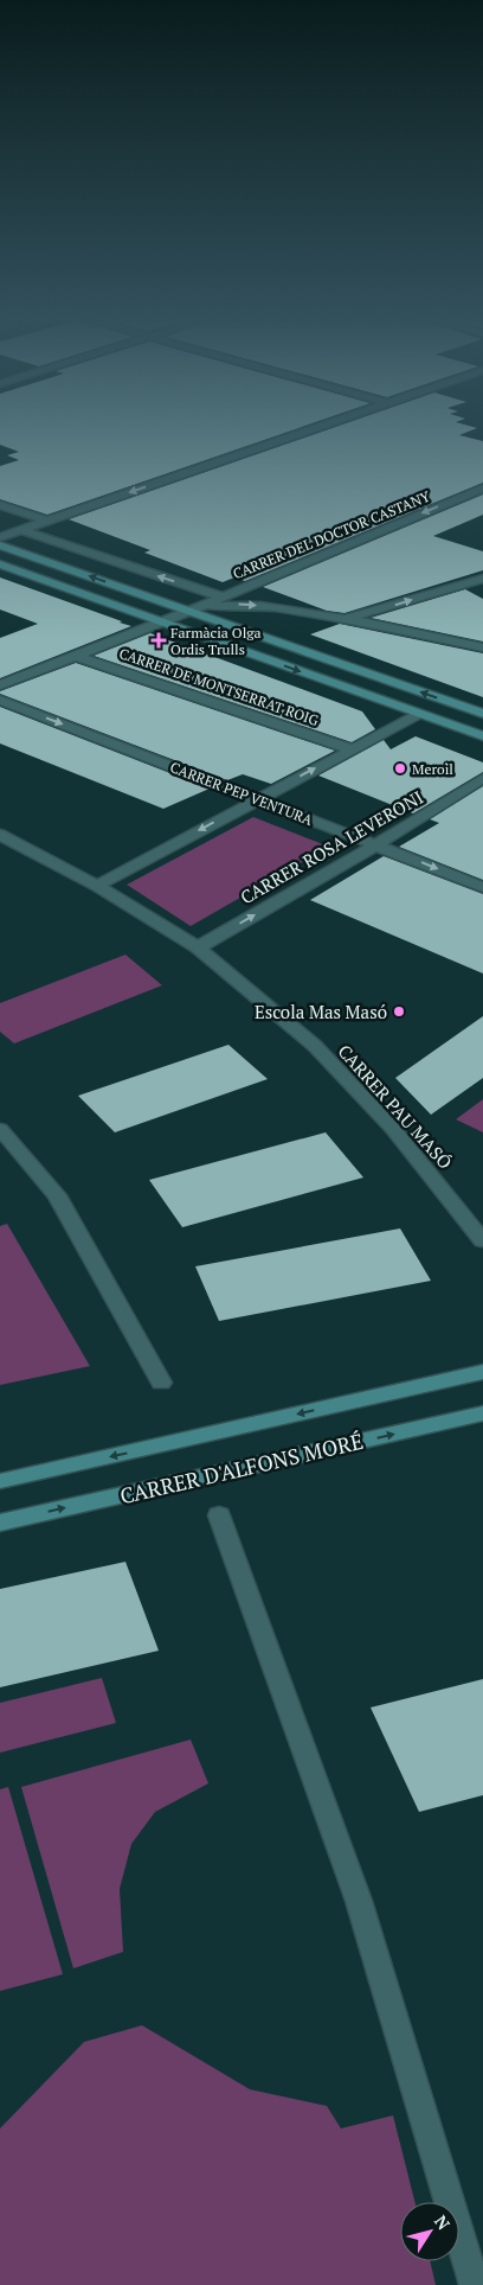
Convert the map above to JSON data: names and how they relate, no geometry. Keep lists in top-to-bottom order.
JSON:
{
  "streets": {
    "main road": ["CARRER D'ALFONS MORÉ"],
    "street": [
      "CARRER DEL DOCTOR CASTANY",
      "CARRER DE MONTSERRAT ROIG",
      "CARRER PEP VENTURA",
      "CARRER ROSA LEVERONI",
      "CARRER PAU MASÓ"
    ]
  },
  "crossings": [
    ["CARRER PEP VENTURA", "CARRER ROSA LEVERONI"],
    ["CARRER ROSA LEVERONI", "CARRER PAU MASÓ"]
  ],
  "one_way": ["CARRER PEP VENTURA"],
  "places": {
    "health": ["Farmàcia Olga Ordis Trulls"],
    "other": ["Meroil", "Escola Mas Masó"]
  },
  "north": "top right"
}
